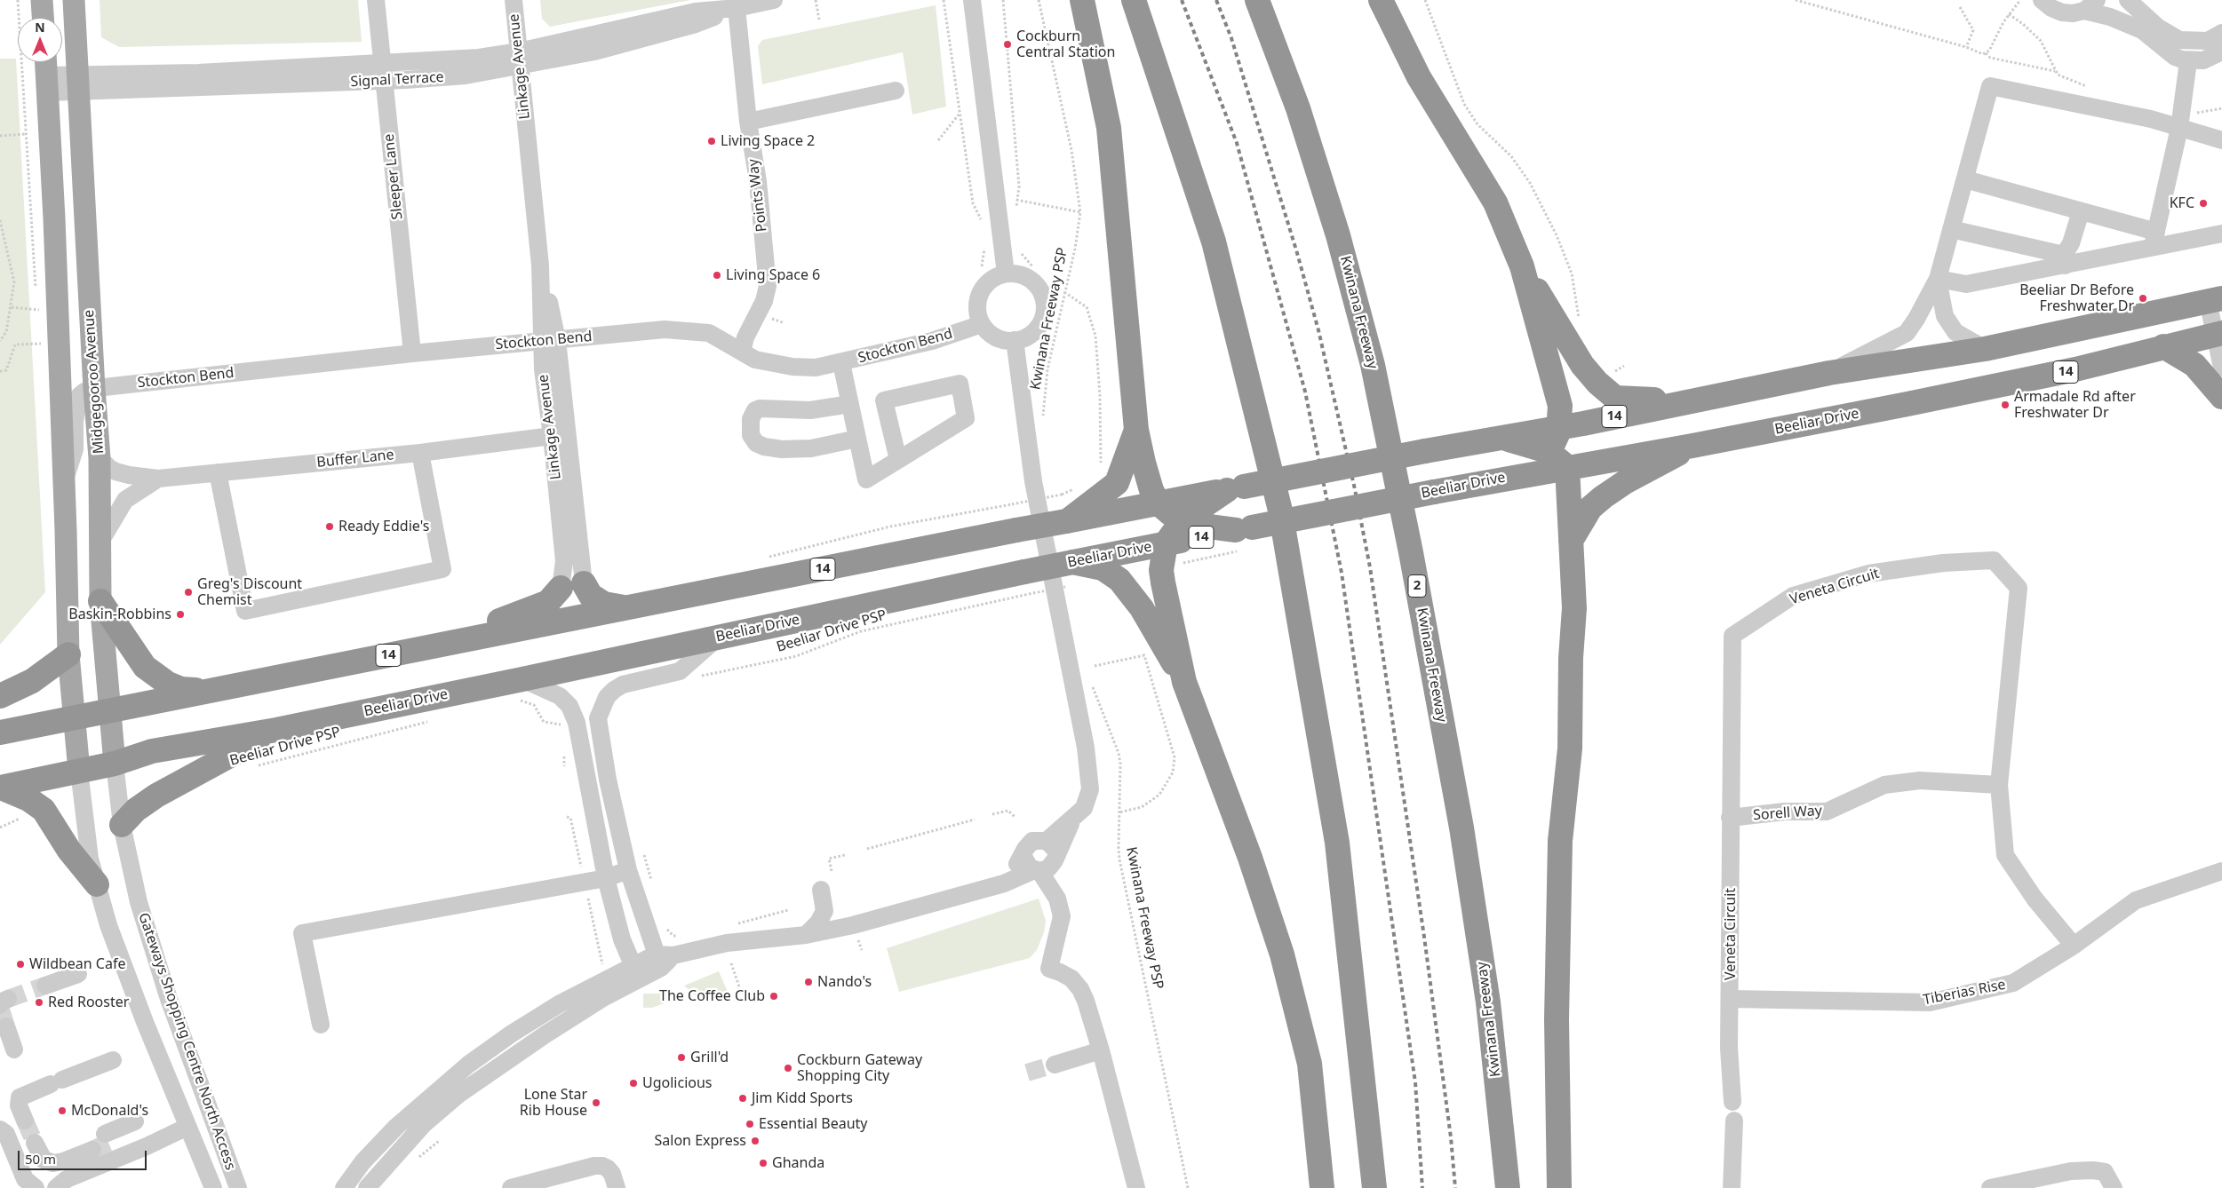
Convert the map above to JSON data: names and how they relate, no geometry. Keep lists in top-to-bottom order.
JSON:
{
  "streets": {
    "highway": [
      "Kwinana Freeway",
      "14",
      "Beeliar Drive",
      "2"
    ],
    "main road": ["Midgegooroo Avenue"],
    "street": [
      "Linkage Avenue",
      "Signal Terrace",
      "Sleeper Lane",
      "Points Way",
      "Stockton Bend",
      "Buffer Lane",
      "Veneta Circuit",
      "Sorell Way",
      "Tiberias Rise",
      "Gateways Shopping Centre North Access"
    ],
    "path": ["Kwinana Freeway PSP", "Beeliar Drive PSP"]
  },
  "crossings": [
    ["Linkage Avenue", "Signal Terrace"],
    ["Linkage Avenue", "Stockton Bend"],
    ["Linkage Avenue", "Buffer Lane"],
    ["Signal Terrace", "Sleeper Lane"],
    ["Signal Terrace", "Points Way"],
    ["Signal Terrace", "Midgegooroo Avenue"],
    ["Sleeper Lane", "Stockton Bend"],
    ["Points Way", "Stockton Bend"],
    ["Stockton Bend", "Midgegooroo Avenue"],
    ["14", "Midgegooroo Avenue"],
    ["Midgegooroo Avenue", "Beeliar Drive"],
    ["Midgegooroo Avenue", "Buffer Lane"],
    ["Midgegooroo Avenue", "Gateways Shopping Centre North Access"],
    ["Beeliar Drive", "Beeliar Drive PSP"],
    ["Beeliar Drive", "Gateways Shopping Centre North Access"],
    ["Veneta Circuit", "Sorell Way"],
    ["Veneta Circuit", "Tiberias Rise"]
  ],
  "places": [
    "Cockburn Central Station",
    "Living Space 2",
    "KFC",
    "Living Space 6",
    "Beeliar Dr Before Freshwater Dr",
    "Armadale Rd after Freshwater Dr",
    "Ready Eddie's",
    "Greg's Discount Chemist",
    "Baskin-Robbins",
    "Wildbean Cafe",
    "Nando's",
    "The Coffee Club",
    "Red Rooster",
    "Grill'd",
    "Cockburn Gateway Shopping City",
    "Ugolicious",
    "Jim Kidd Sports",
    "Lone Star Rib House",
    "McDonald's",
    "Essential Beauty",
    "Salon Express",
    "Ghanda"
  ],
  "scale_bar": "50 m",
  "north": "top"
}
